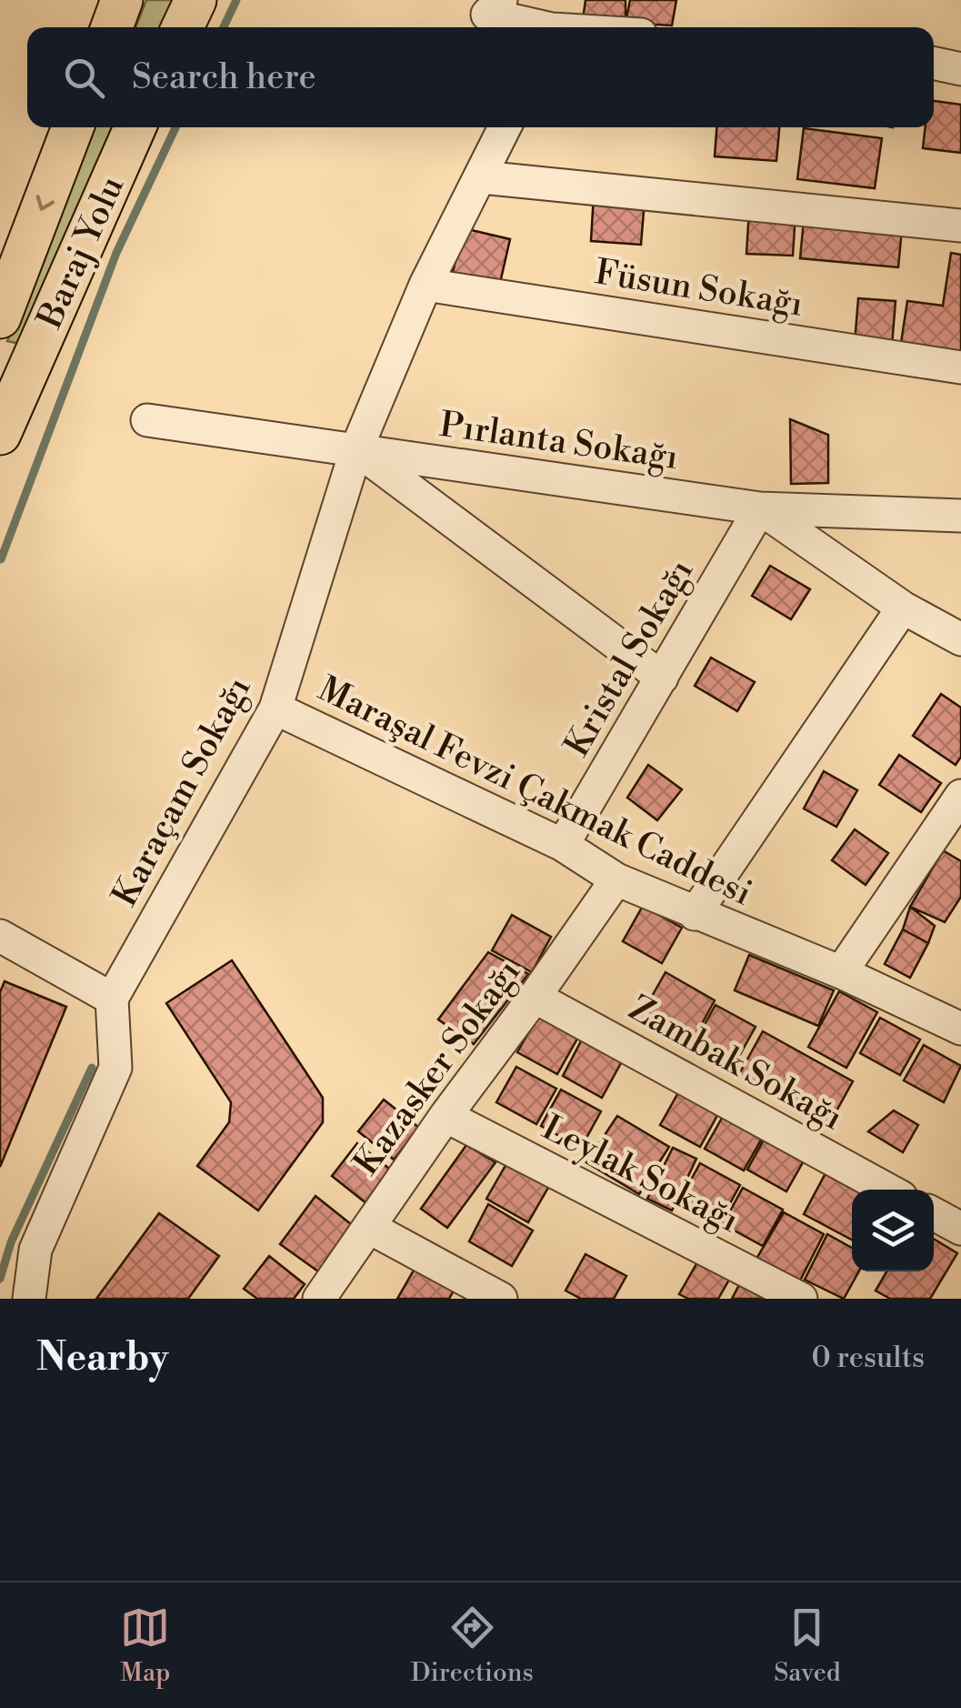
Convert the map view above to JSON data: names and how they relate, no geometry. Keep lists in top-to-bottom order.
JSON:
{
  "streets": {
    "main road": ["Baraj Yolu"],
    "street": [
      "Füsun Sokağı",
      "Pırlanta Sokağı",
      "Kristal Sokağı",
      "Maraşal Fevzi Çakmak Caddesi",
      "Karaçam Sokağı",
      "Zambak Sokağı",
      "Kazasker Sokağı",
      "Leylak Sokağı"
    ]
  },
  "crossings": [
    ["Füsun Sokağı", "Karaçam Sokağı"],
    ["Pırlanta Sokağı", "Kristal Sokağı"],
    ["Pırlanta Sokağı", "Karaçam Sokağı"],
    ["Kristal Sokağı", "Maraşal Fevzi Çakmak Caddesi"],
    ["Maraşal Fevzi Çakmak Caddesi", "Karaçam Sokağı"],
    ["Maraşal Fevzi Çakmak Caddesi", "Kazasker Sokağı"],
    ["Zambak Sokağı", "Kazasker Sokağı"],
    ["Kazasker Sokağı", "Leylak Sokağı"]
  ],
  "page": {
    "search": "Search here",
    "heading": ["Nearby", "0 results"],
    "nav": ["Map", "Directions", "Saved"]
  }
}
